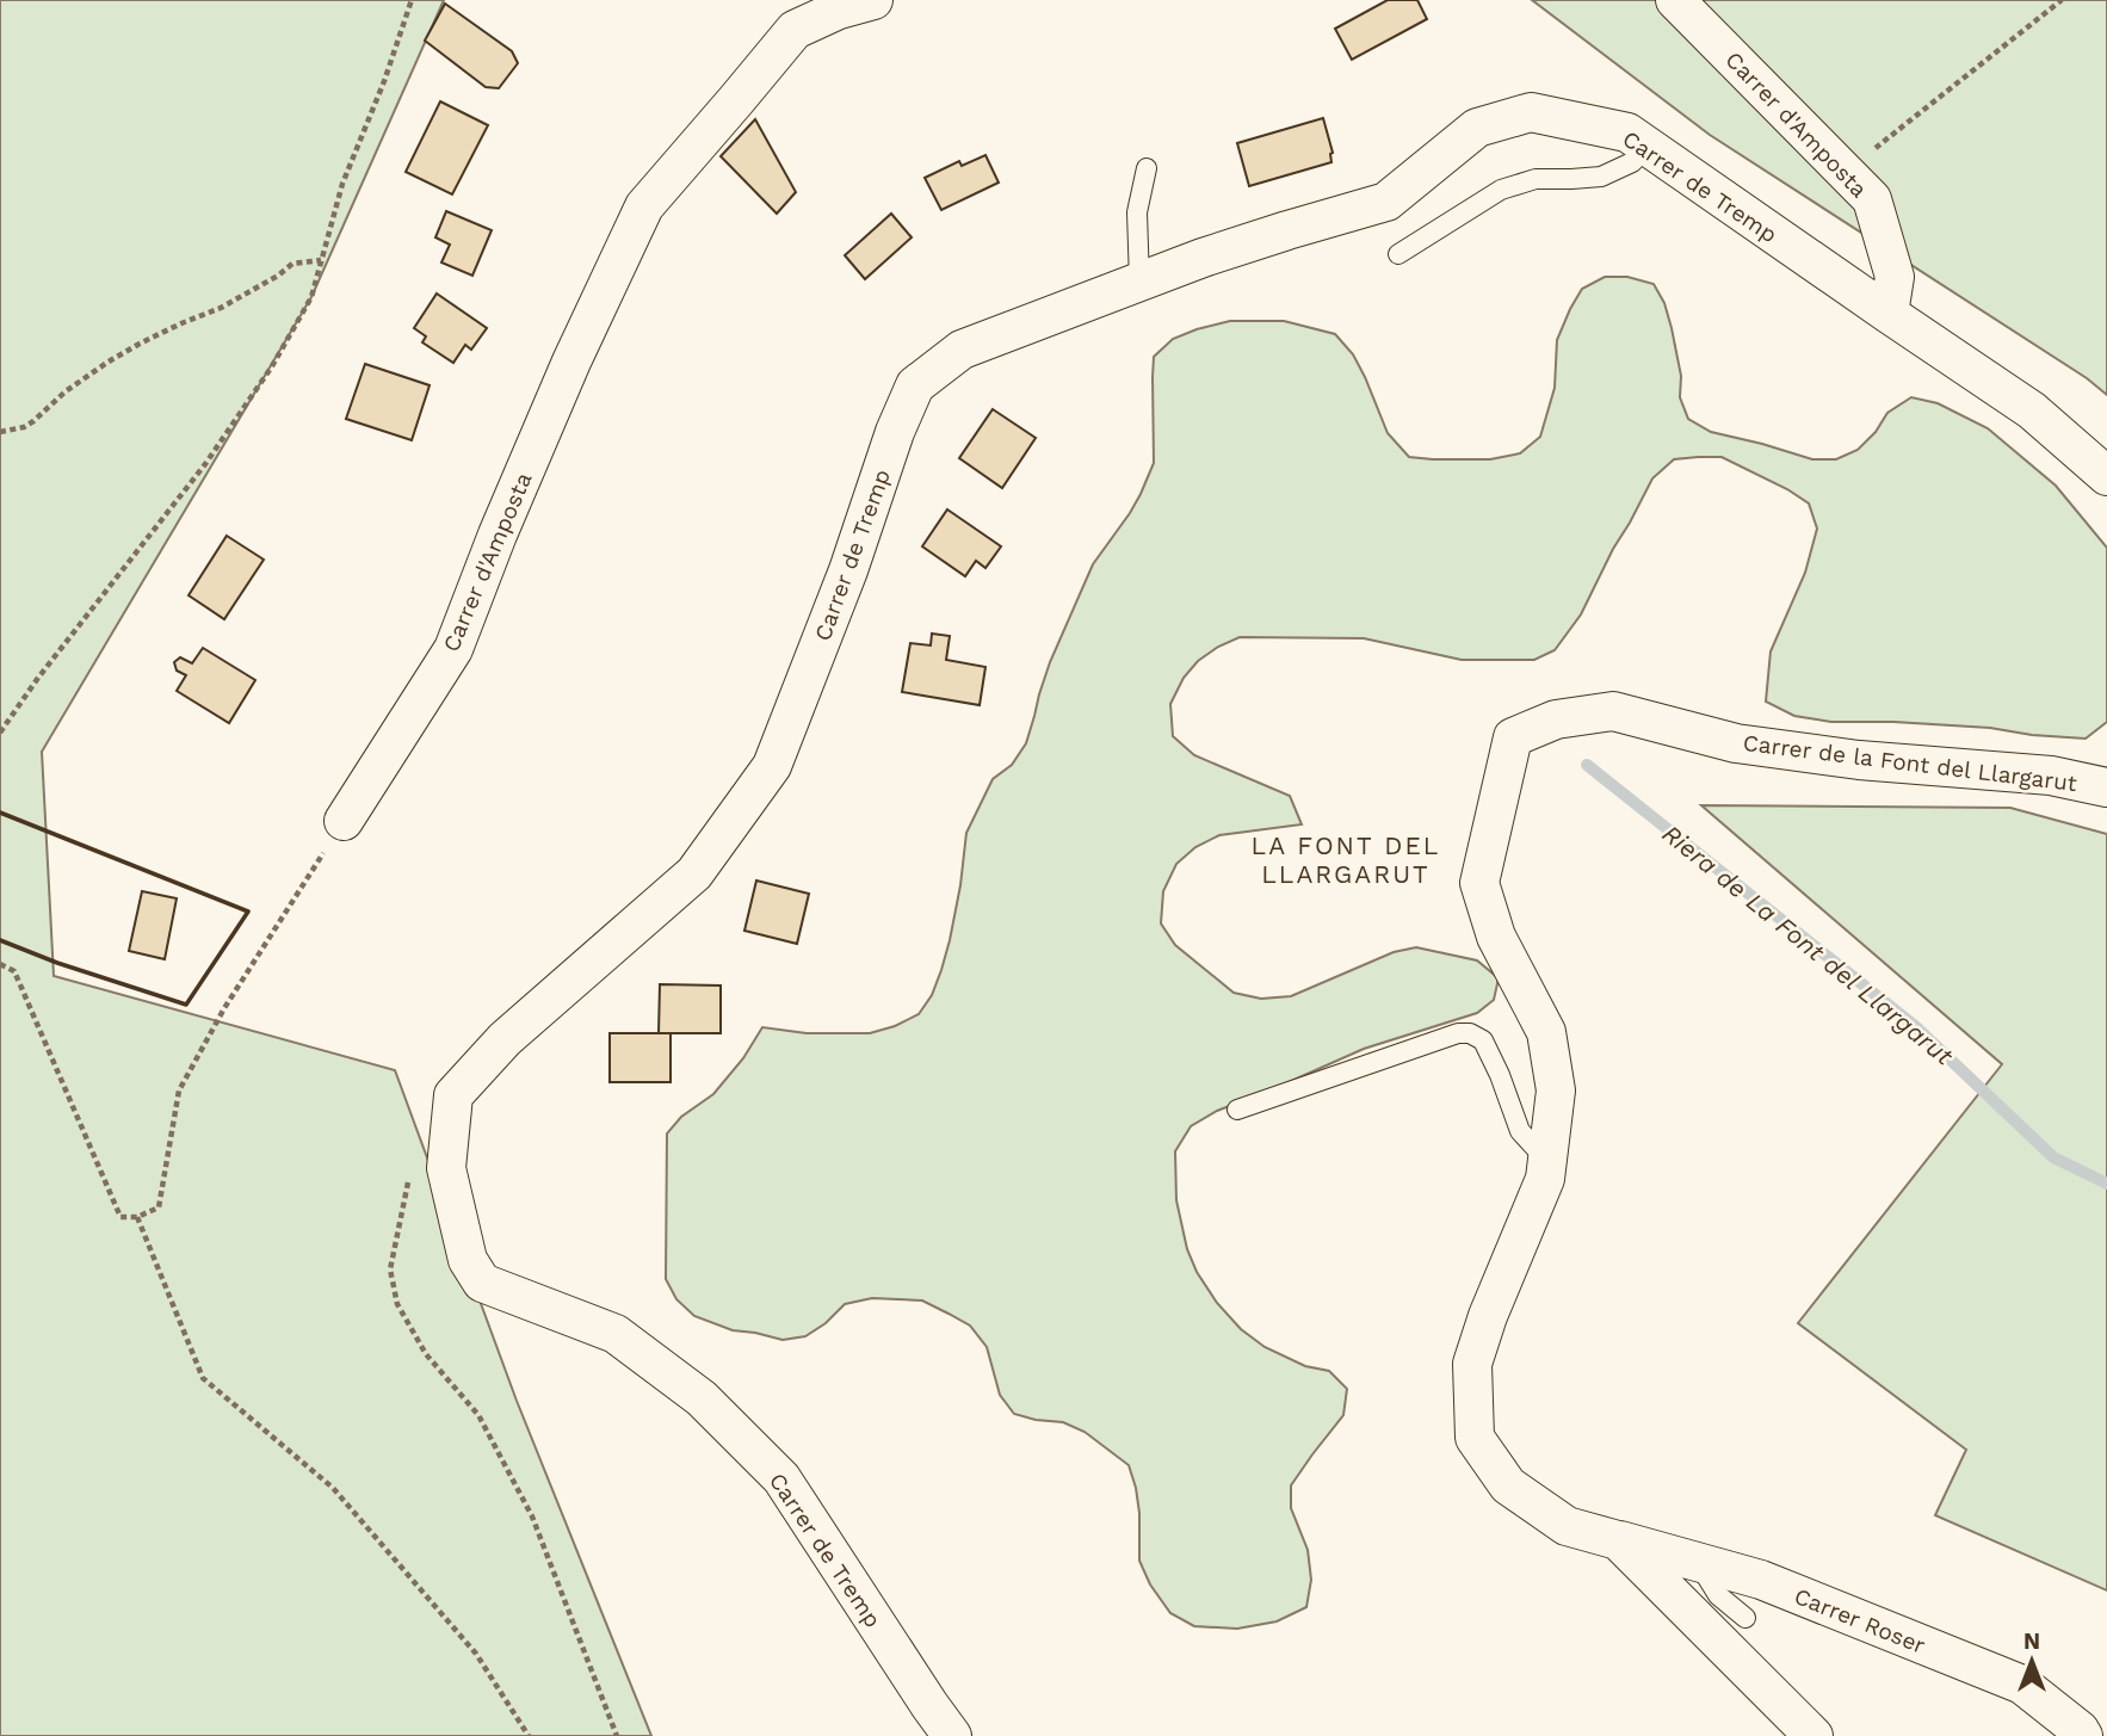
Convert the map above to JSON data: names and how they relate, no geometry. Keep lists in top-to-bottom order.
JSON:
{
  "streets": {
    "street": [
      "Carrer d'Amposta",
      "Carrer de Tremp",
      "Carrer de la Font del Llargarut",
      "Carrer Roser"
    ]
  },
  "crossings": [
    ["Carrer d'Amposta", "Carrer de Tremp"],
    ["Carrer de la Font del Llargarut", "Carrer Roser"]
  ],
  "districts": ["LA FONT DEL LLARGARUT"],
  "water": ["Riera de La Font del Llargarut"],
  "north": "top"
}
